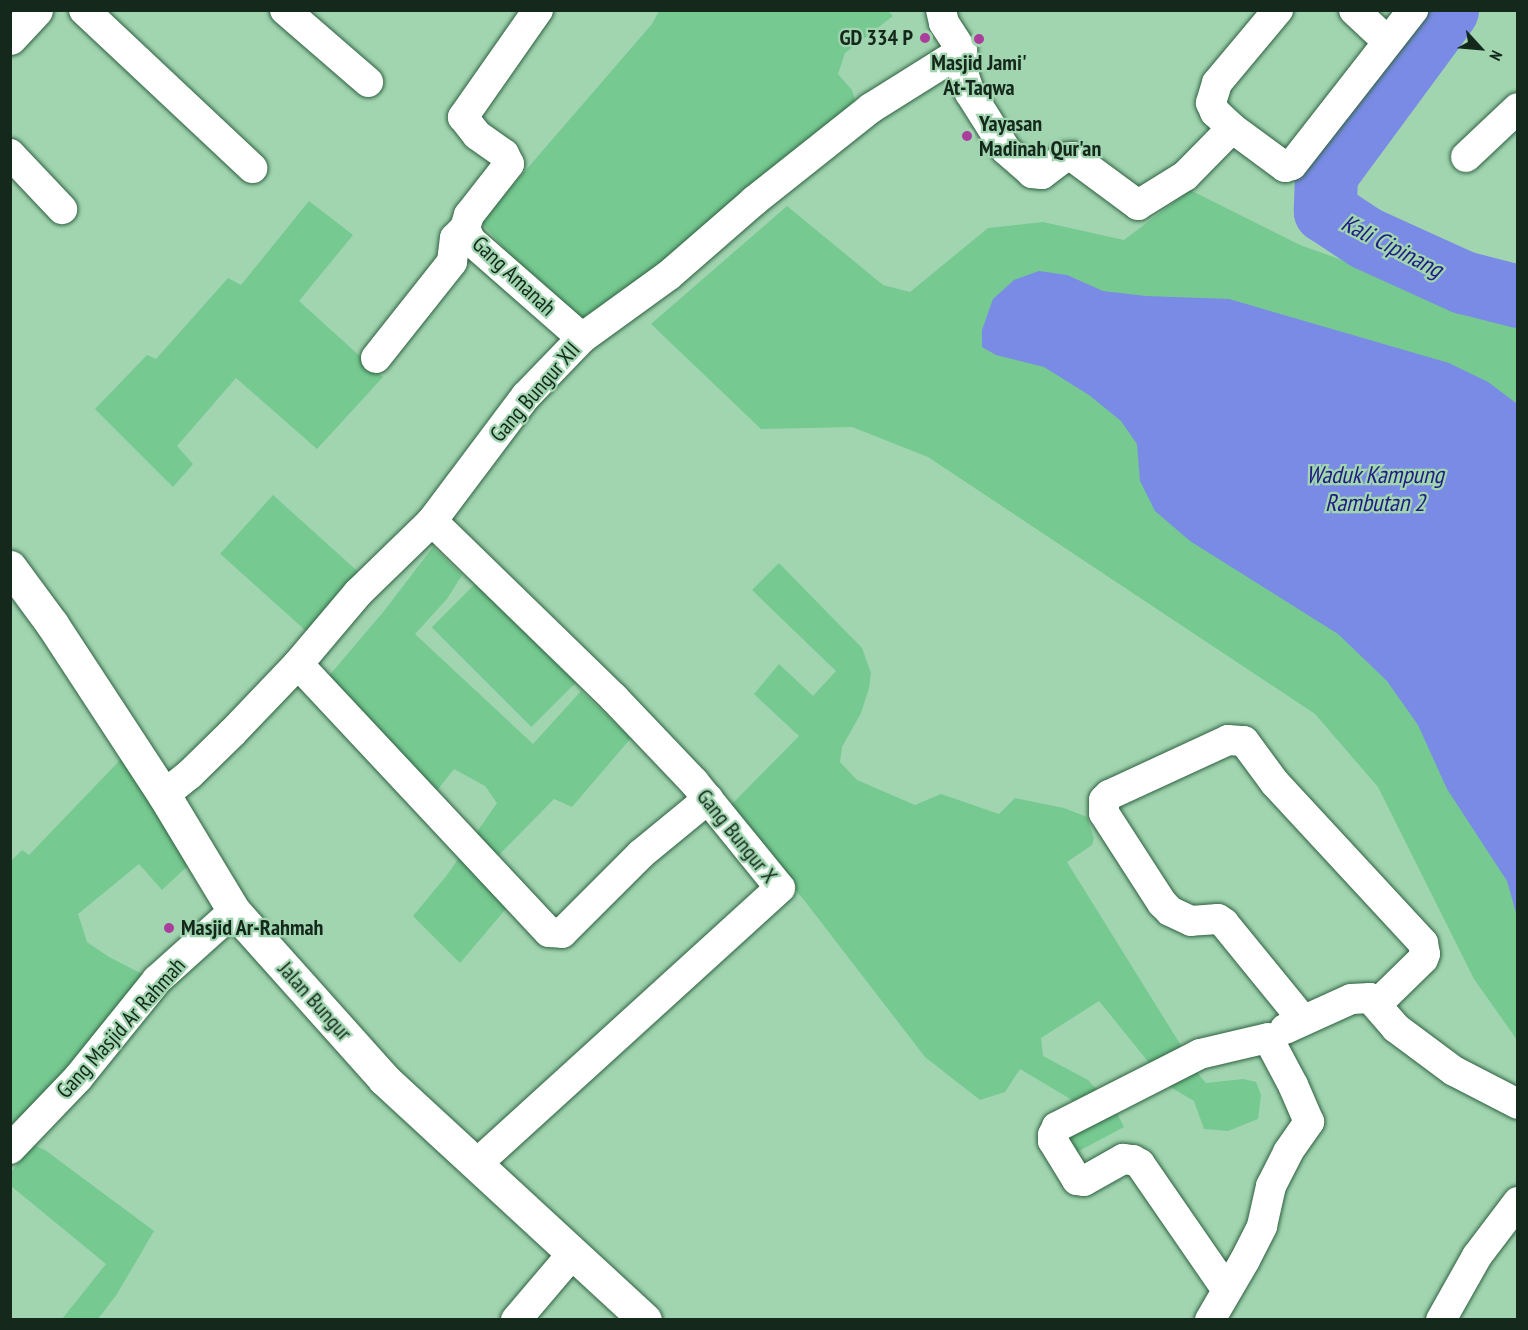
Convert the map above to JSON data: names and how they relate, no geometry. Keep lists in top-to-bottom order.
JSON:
{
  "streets": {
    "street": [
      "Gang Amanah",
      "Gang Bungur XII",
      "Gang Bungur X",
      "Jalan Bungur",
      "Gang Masjid Ar Rahmah"
    ]
  },
  "crossings": [
    ["Gang Amanah", "Gang Bungur XII"],
    ["Gang Bungur XII", "Gang Bungur X"],
    ["Gang Bungur XII", "Jalan Bungur"],
    ["Gang Bungur X", "Jalan Bungur"],
    ["Jalan Bungur", "Gang Masjid Ar Rahmah"]
  ],
  "water": ["Kali Cipinang", "Waduk Kampung Rambutan 2"],
  "places": [
    "GD 334 P",
    "Masjid Jami' At-Taqwa",
    "Yayasan Madinah Qur'an",
    "Masjid Ar-Rahmah"
  ],
  "north": "bottom right"
}
